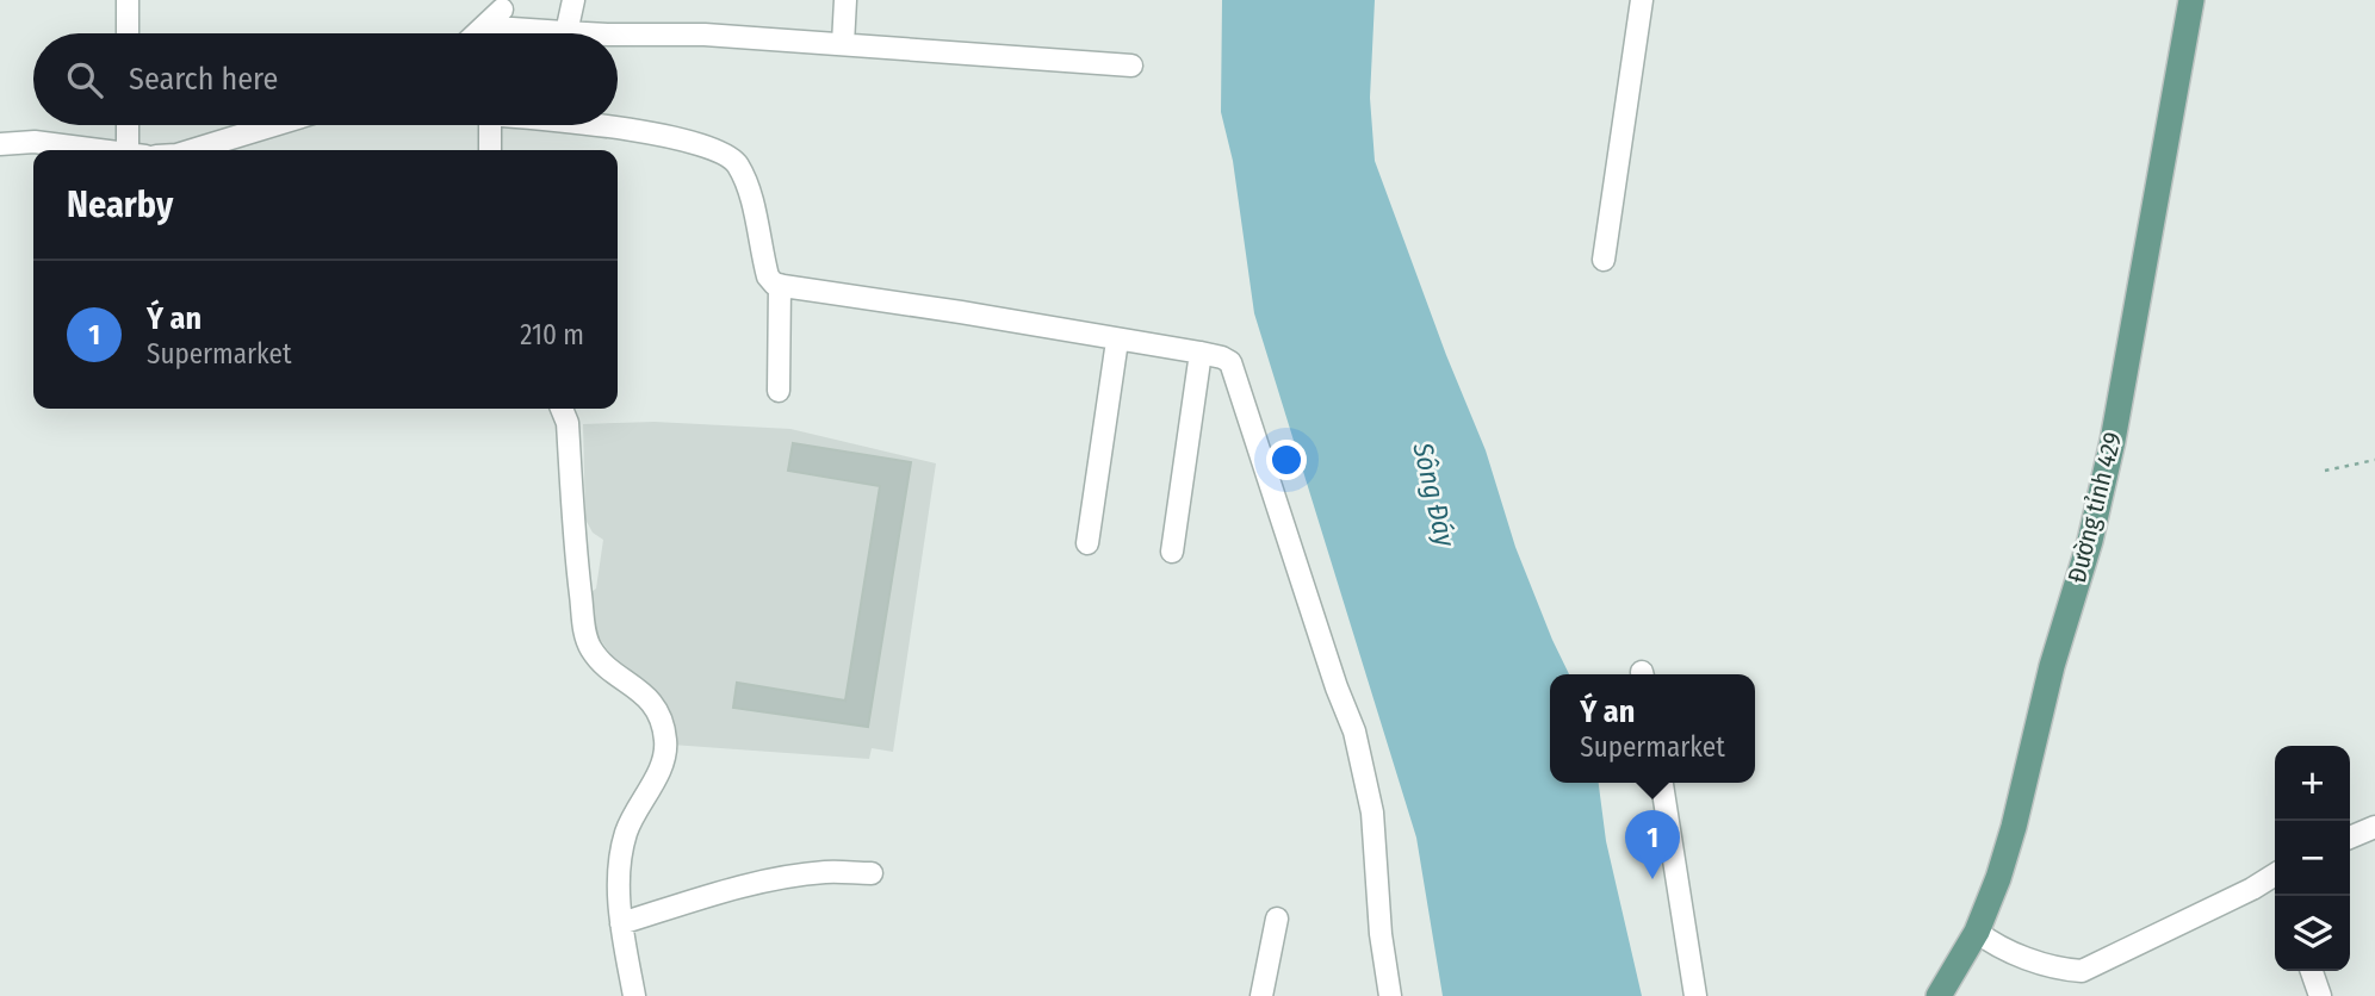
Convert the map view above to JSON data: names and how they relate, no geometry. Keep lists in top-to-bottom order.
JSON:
{
  "streets": {
    "main road": ["Đường tỉnh 429"]
  },
  "water": ["Sông Đáy"],
  "page": {
    "search": "Search here",
    "heading": "Nearby",
    "list": [
      {
        "mark": "1",
        "name": "Ý an",
        "note": "Supermarket",
        "value": "210 m"
      }
    ],
    "popup": ["Ý an", "Supermarket"],
    "map_buttons": ["+", "−"],
    "pins": "1"
  }
}
